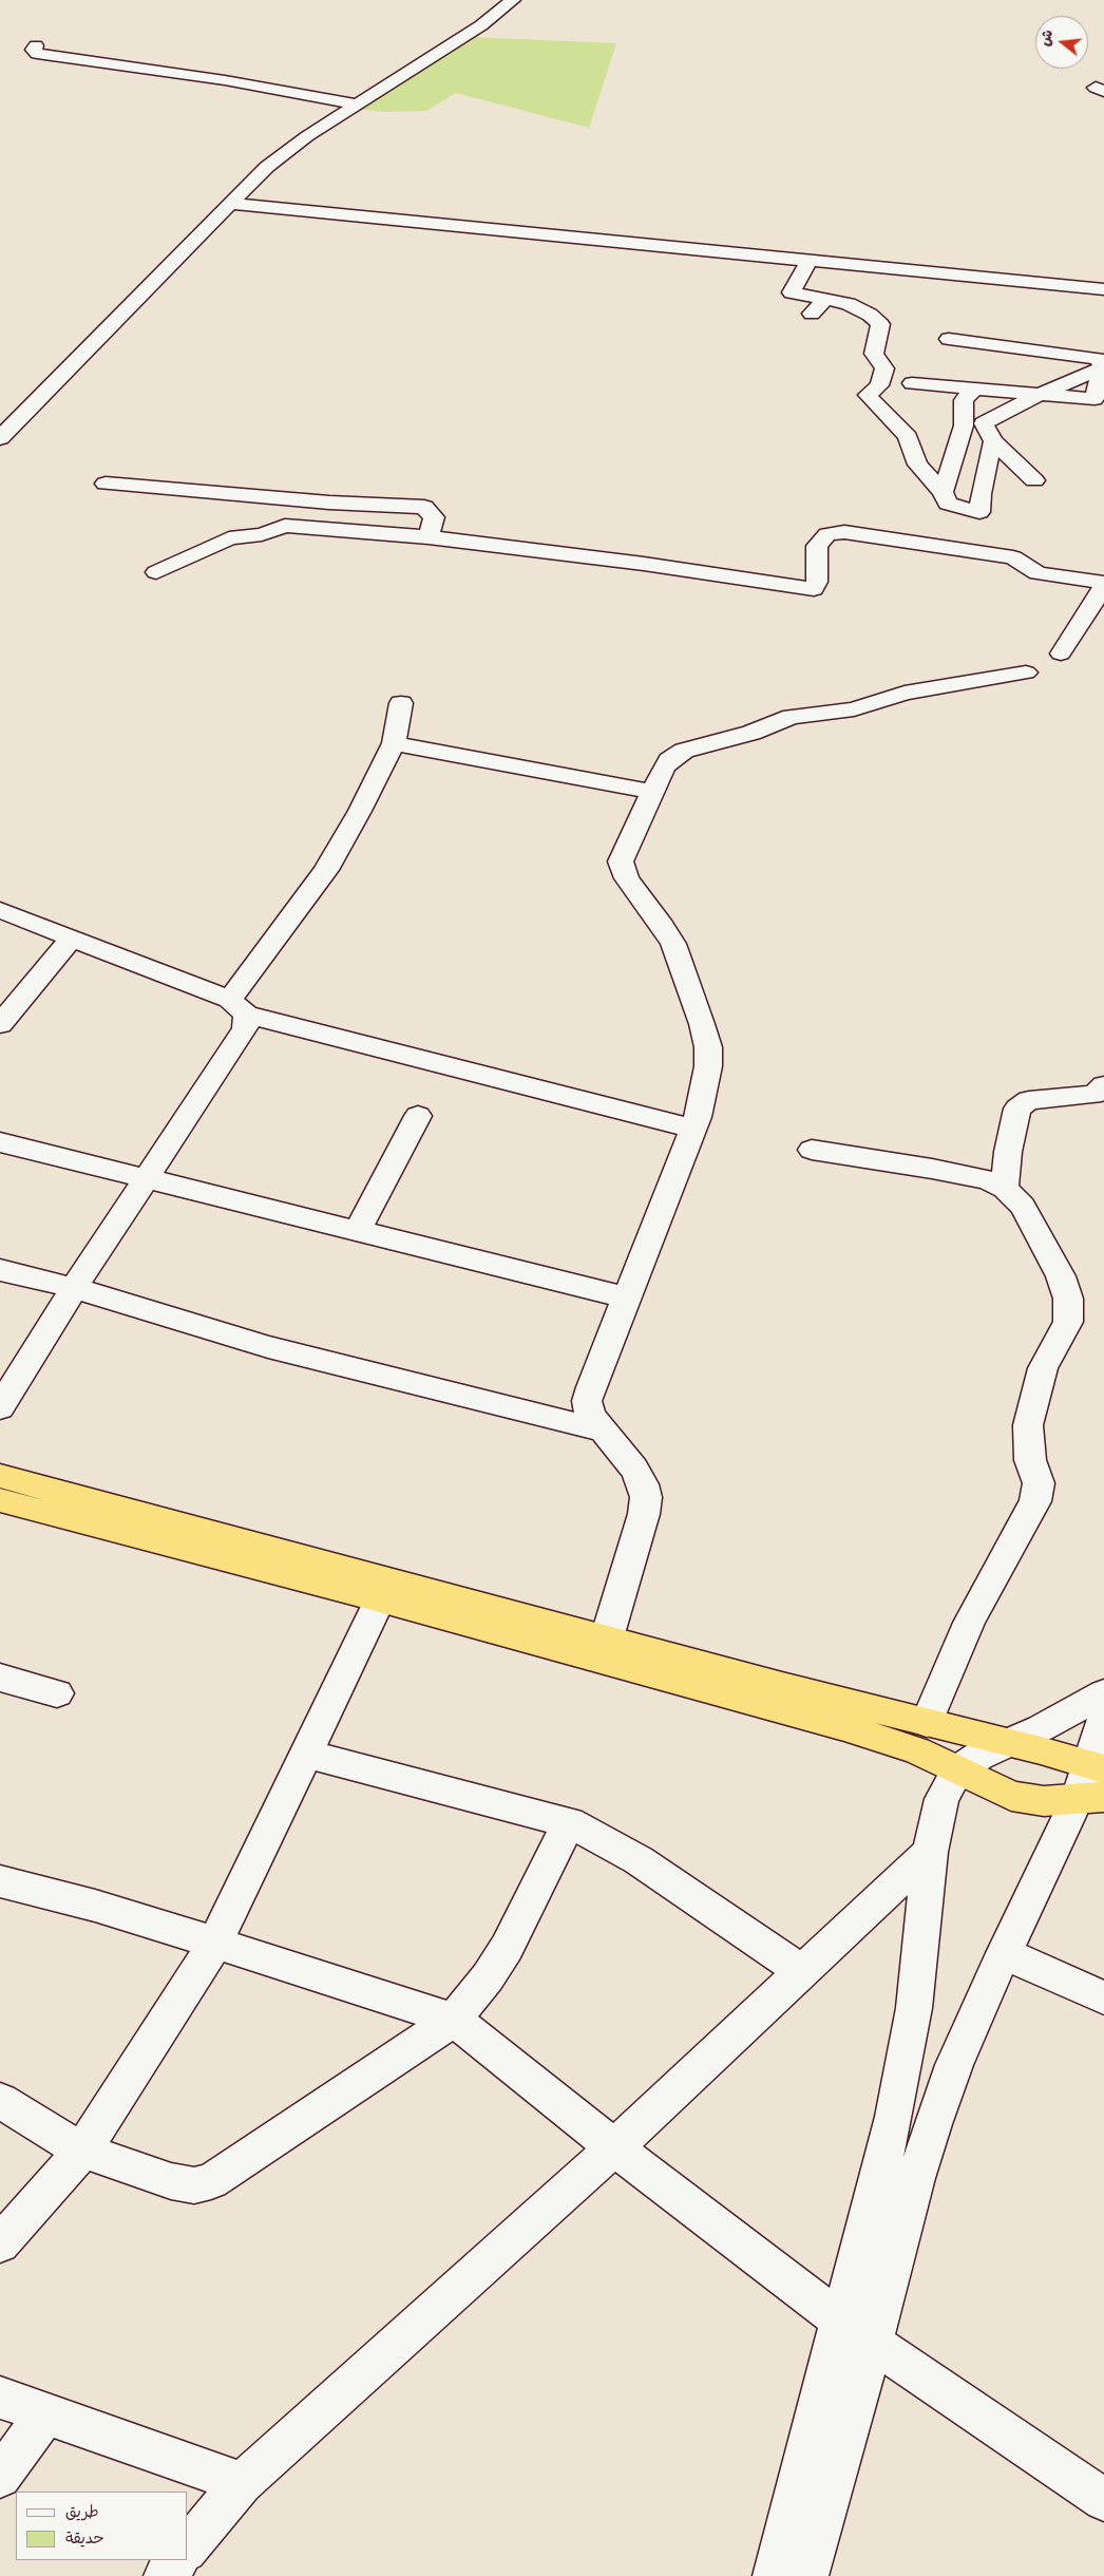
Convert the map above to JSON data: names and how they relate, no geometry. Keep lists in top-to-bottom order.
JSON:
{
  "legend": ["طريق", "حديقة"],
  "north": "left"
}
